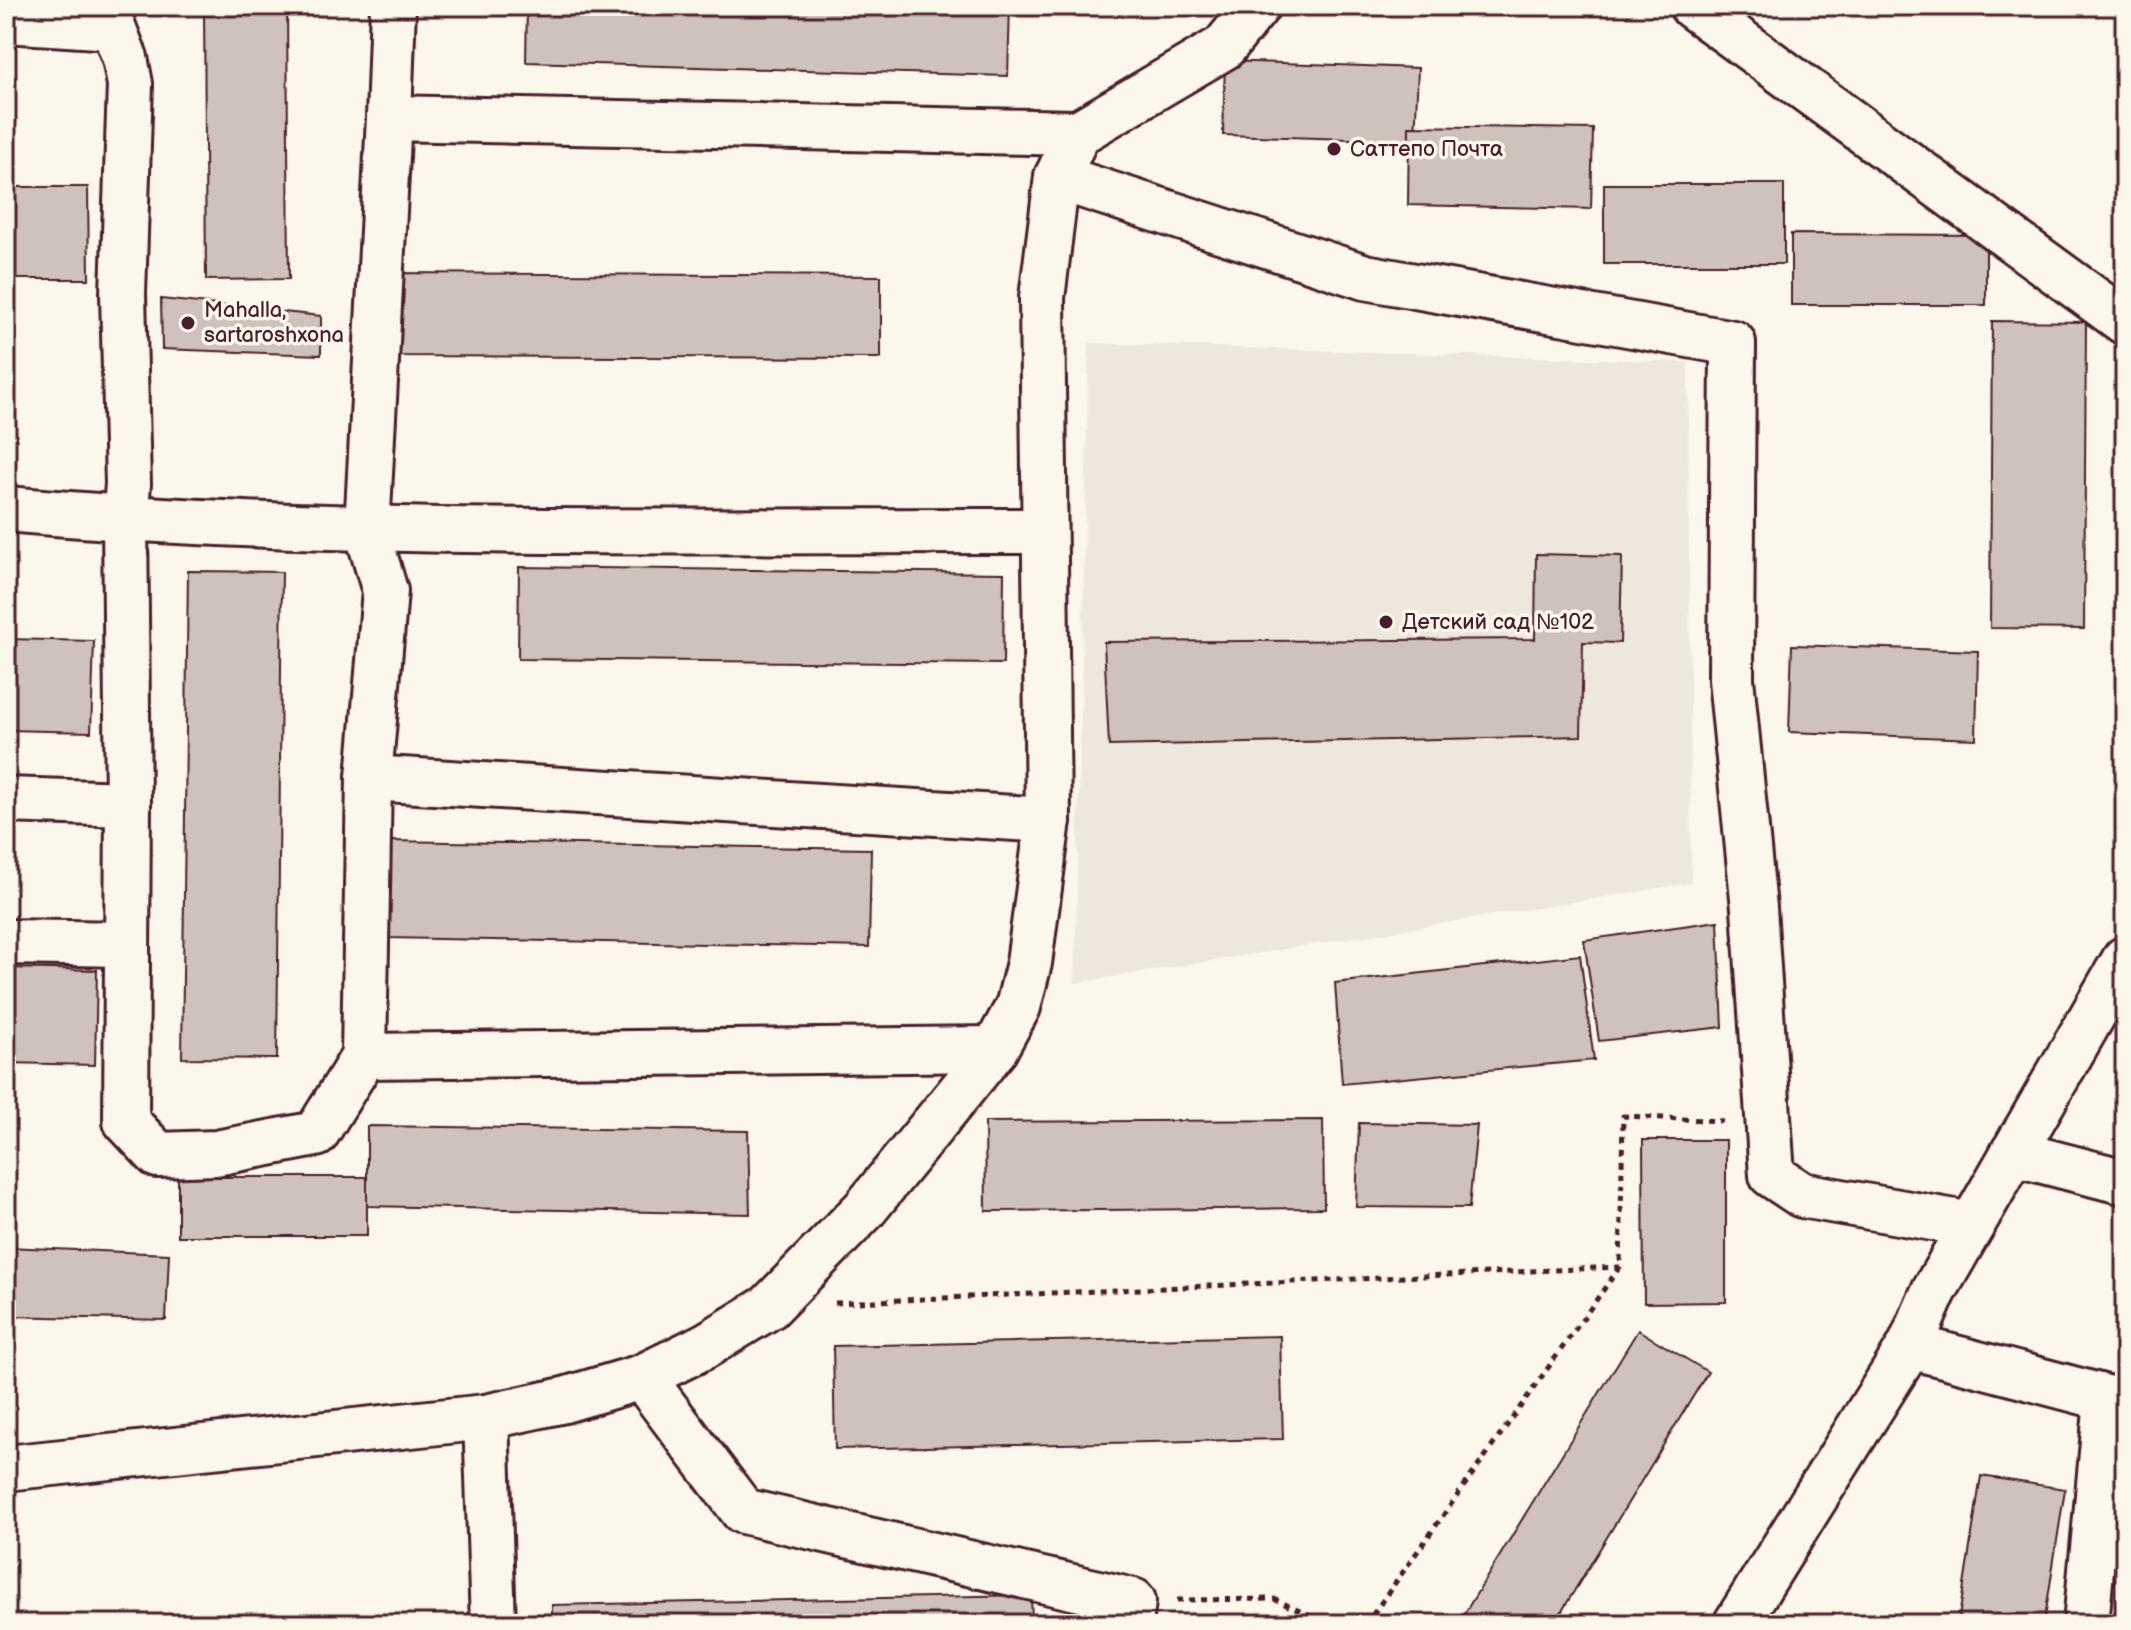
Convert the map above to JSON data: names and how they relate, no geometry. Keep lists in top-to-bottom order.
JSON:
{
  "places": ["Саттепо Почта", "Mahalla, sartaroshxona", "Детский сад №102"]
}
